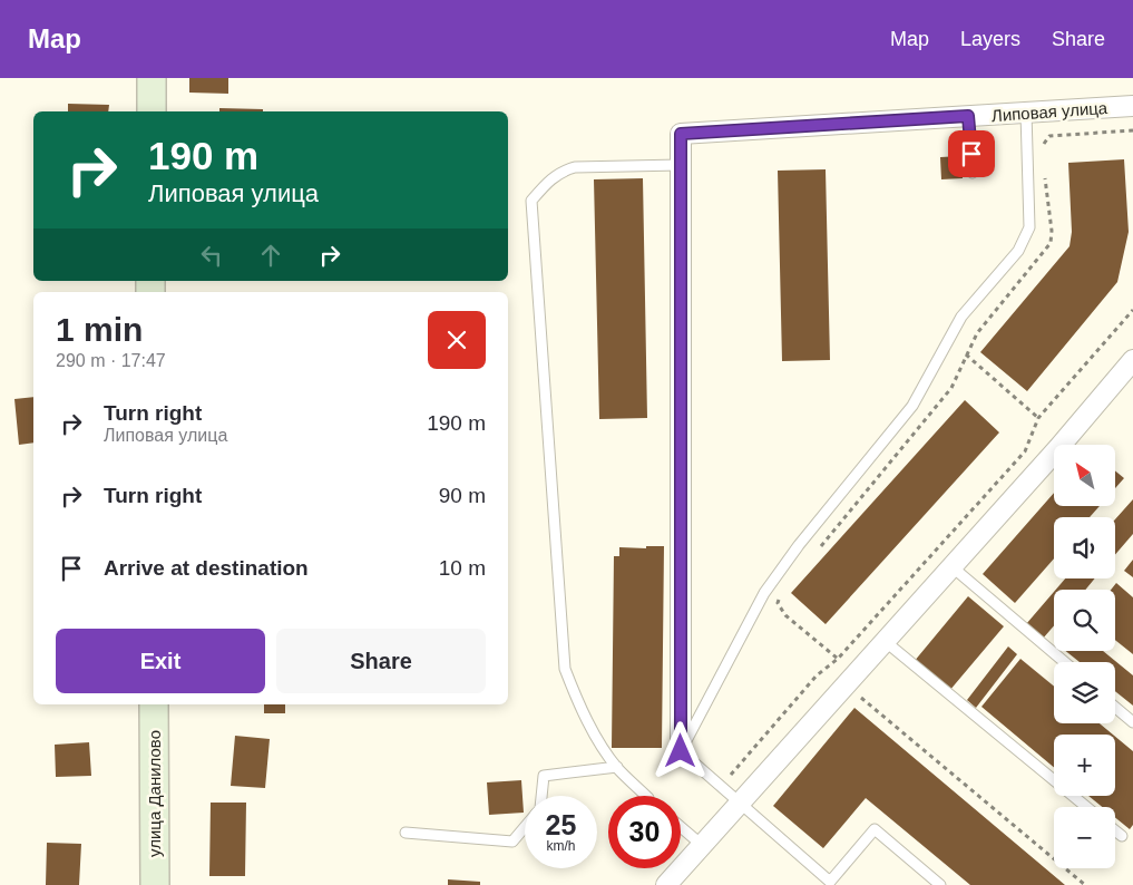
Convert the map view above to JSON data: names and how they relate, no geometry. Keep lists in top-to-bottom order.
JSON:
{
  "streets": {
    "main road": ["улица Данилово"],
    "street": ["Липовая улица"]
  },
  "north": "top left",
  "page": {
    "header": "Map",
    "nav": ["Map", "Layers", "Share"],
    "turn": ["190 m", "Липовая улица"],
    "heading": ["1 min", "290 m · 17:47"],
    "list": [
      {
        "name": "Turn right",
        "note": "Липовая улица",
        "value": "190 m"
      },
      {
        "name": "Turn right",
        "value": "90 m"
      },
      {
        "name": "Arrive at destination",
        "value": "10 m"
      }
    ],
    "map_buttons": ["+", "−"],
    "buttons": ["Exit", "Share"],
    "speed": "25 km/h",
    "limit": "30"
  }
}
